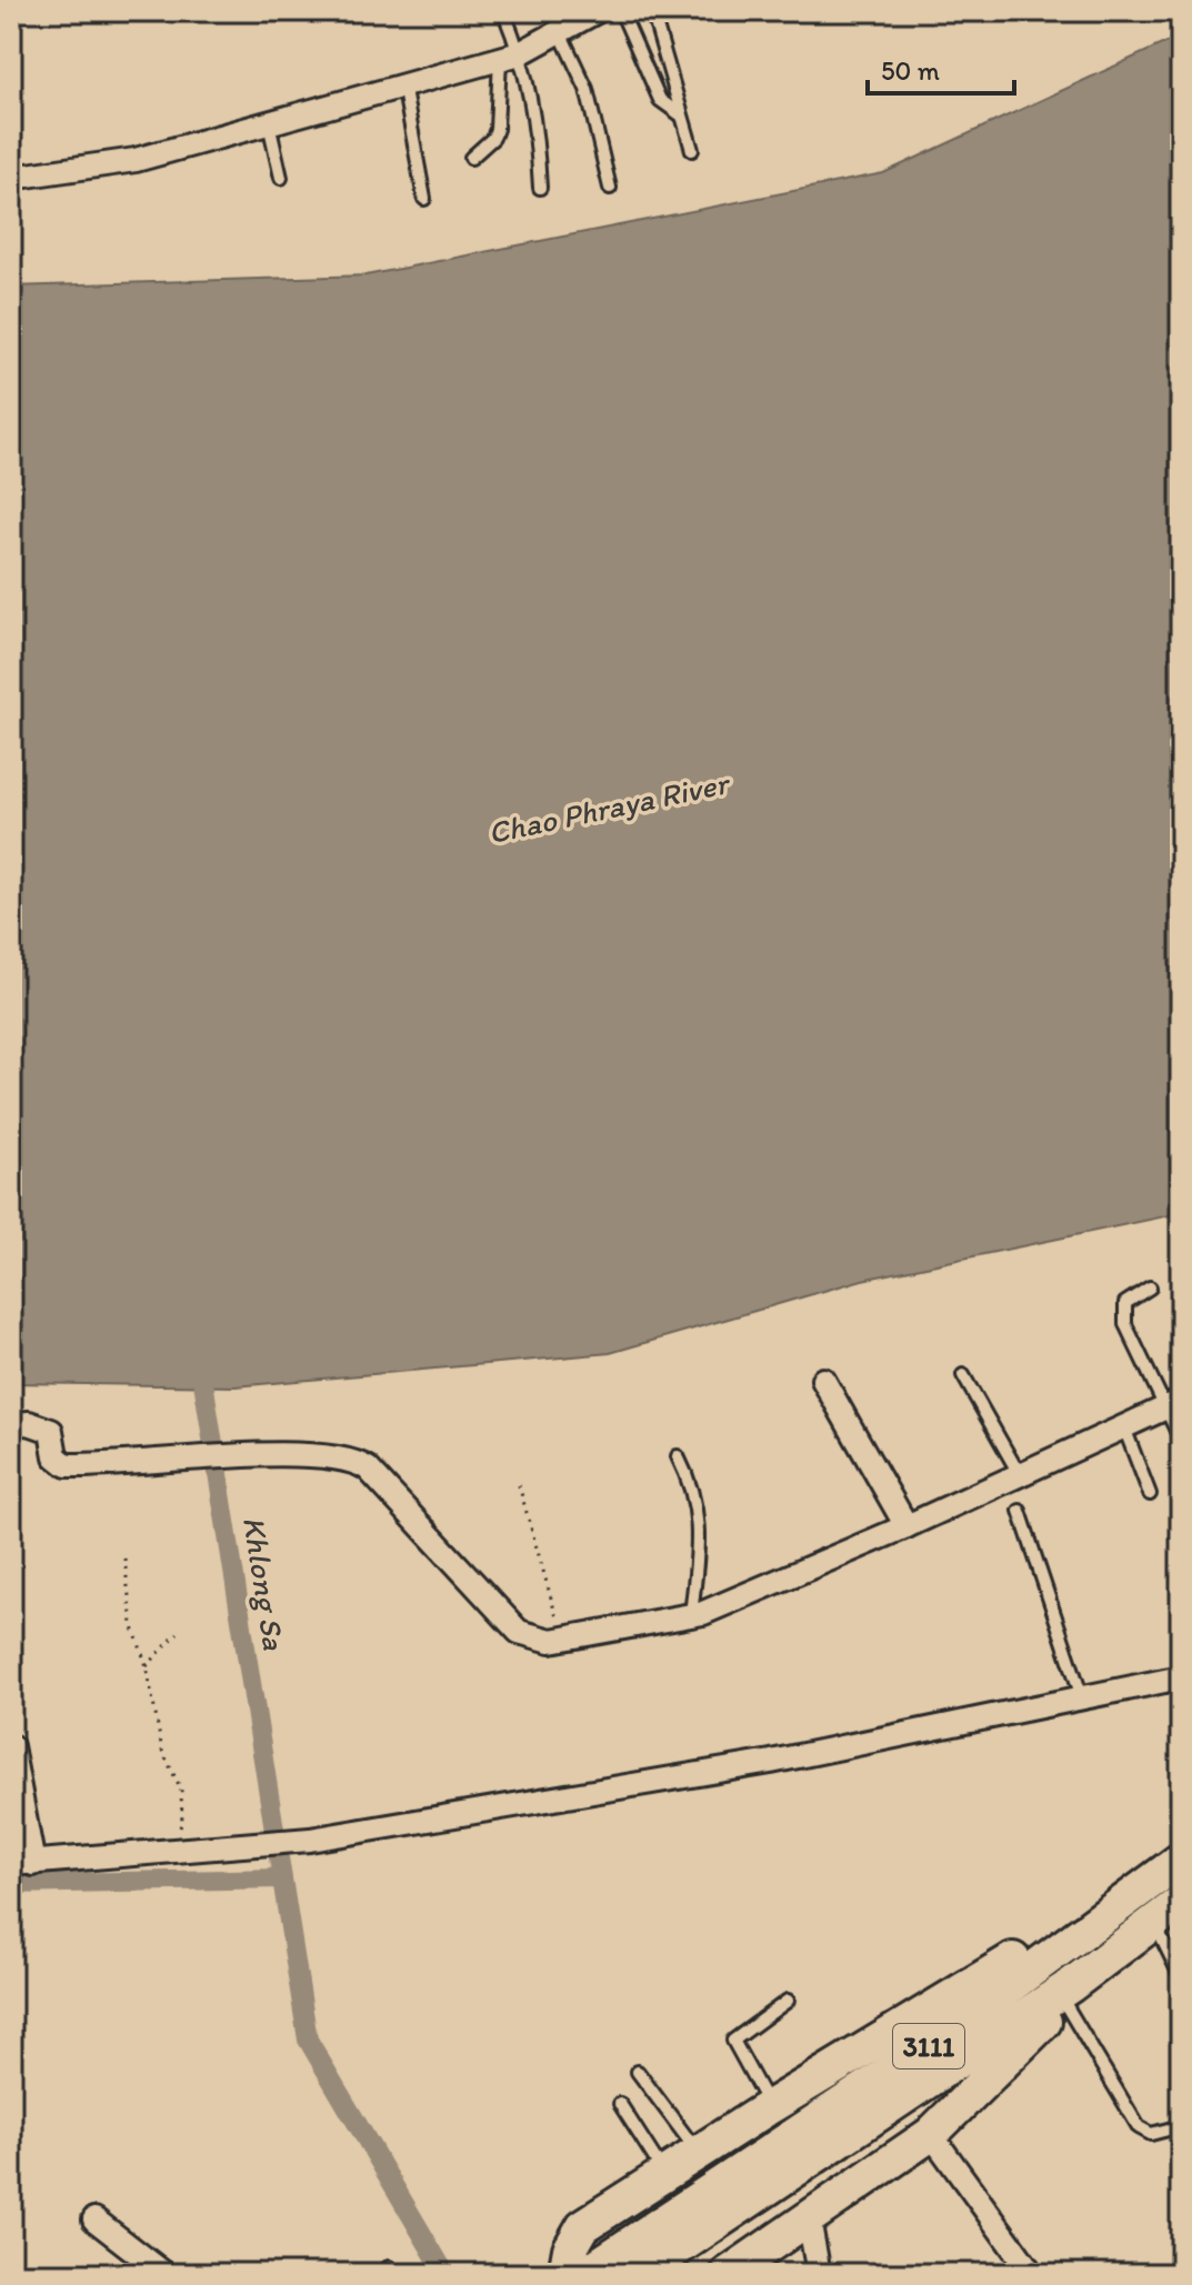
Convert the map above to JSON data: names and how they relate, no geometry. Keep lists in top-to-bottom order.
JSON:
{
  "streets": {
    "main road": ["3111"]
  },
  "water": ["Chao Phraya River", "Khlong Sa"],
  "scale_bar": "50 m"
}
